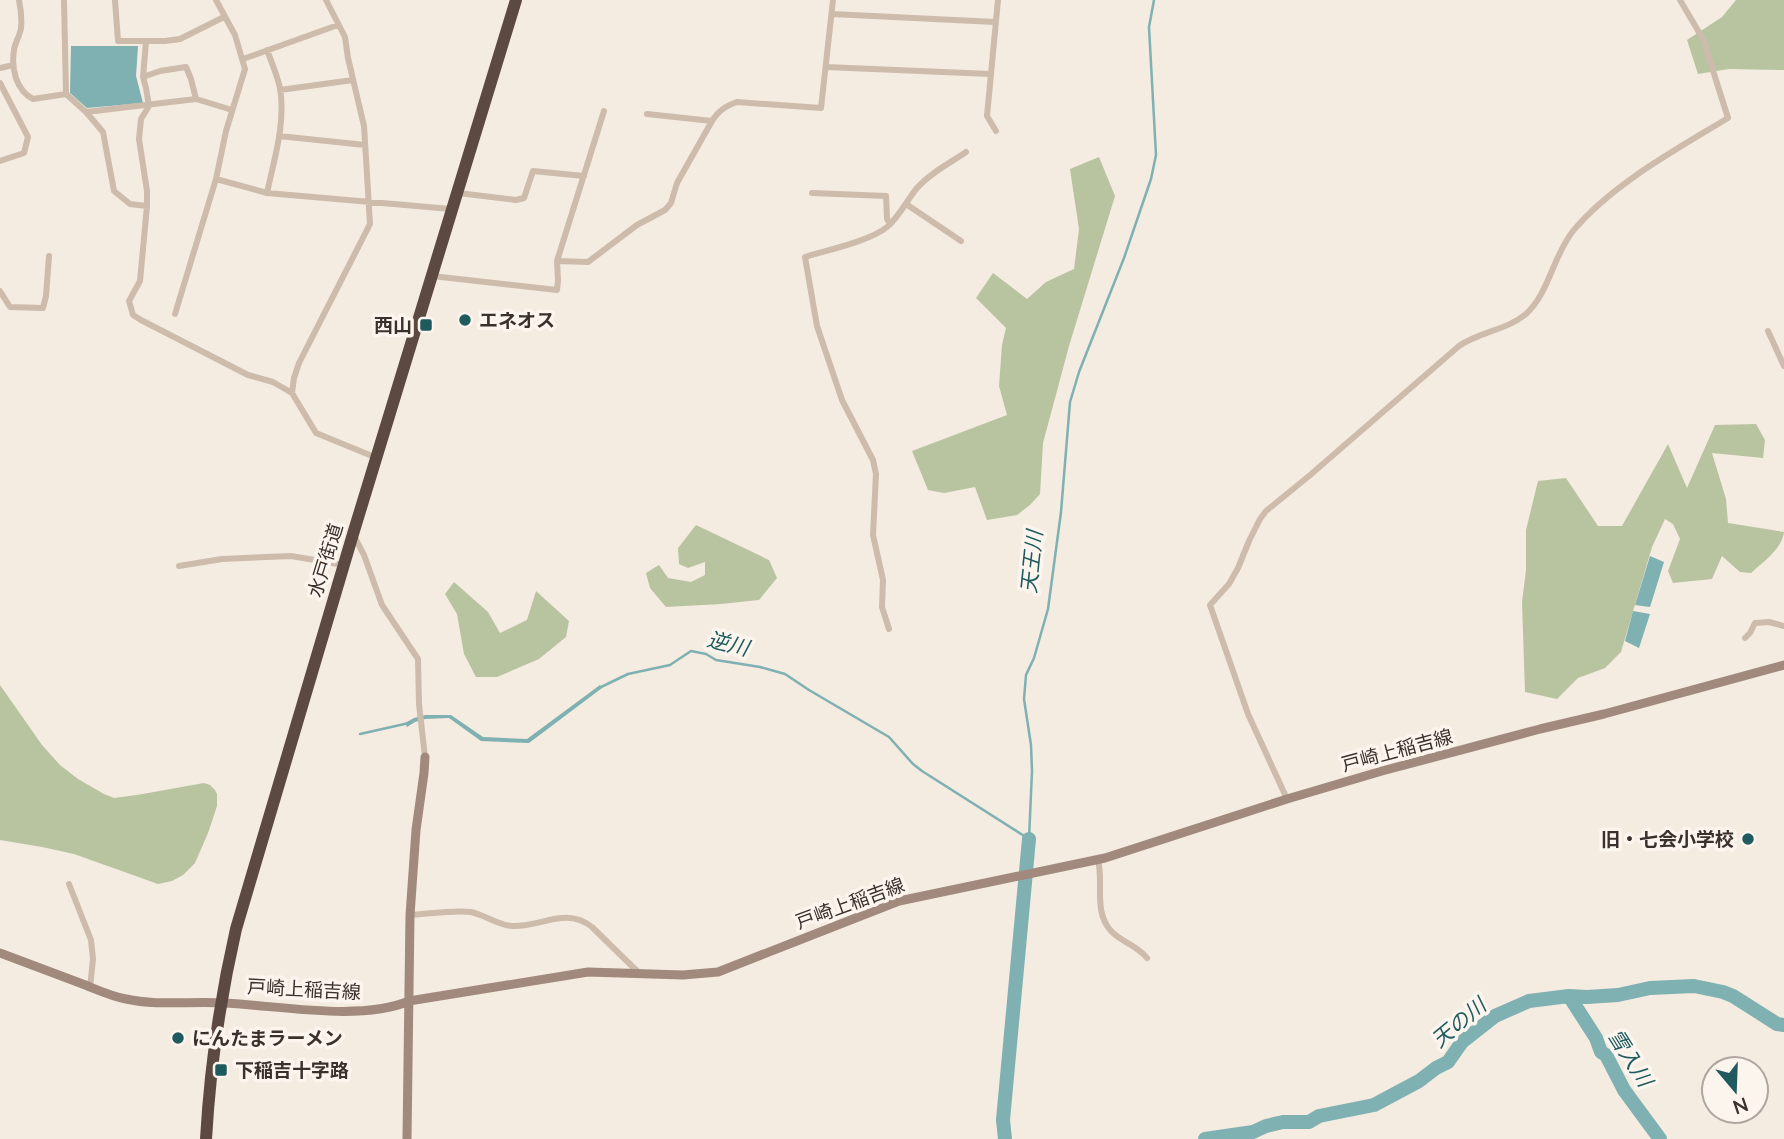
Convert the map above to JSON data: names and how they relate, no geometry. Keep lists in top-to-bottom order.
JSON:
{
  "streets": {
    "highway": ["水戸街道"],
    "main road": ["戸崎上稲吉線"]
  },
  "crossings": [
    ["水戸街道", "戸崎上稲吉線"]
  ],
  "water": [
    "天王川",
    "逆川",
    "天の川",
    "雪入川"
  ],
  "places": {
    "other": ["エネオス", "旧・七会小学校", "にんたまラーメン"],
    "transit": ["西山", "下稲吉十字路"]
  },
  "north": "bottom"
}
